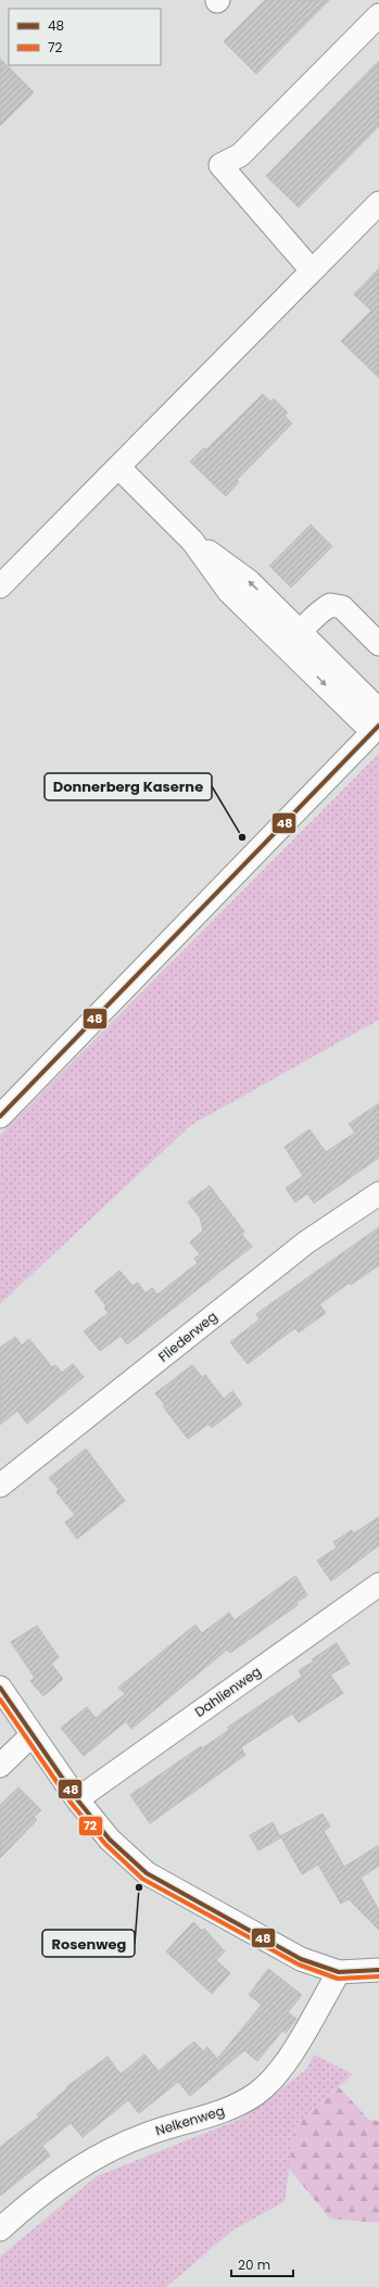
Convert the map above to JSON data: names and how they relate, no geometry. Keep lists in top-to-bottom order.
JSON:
{
  "streets": {
    "street": ["Fliederweg", "Dahlienweg", "Nelkenweg"]
  },
  "places": ["Donnerberg Kaserne", "Rosenweg"],
  "lines": ["transit line 48", "transit line 72"],
  "legend": ["48", "72"],
  "scale_bar": "20 m"
}
